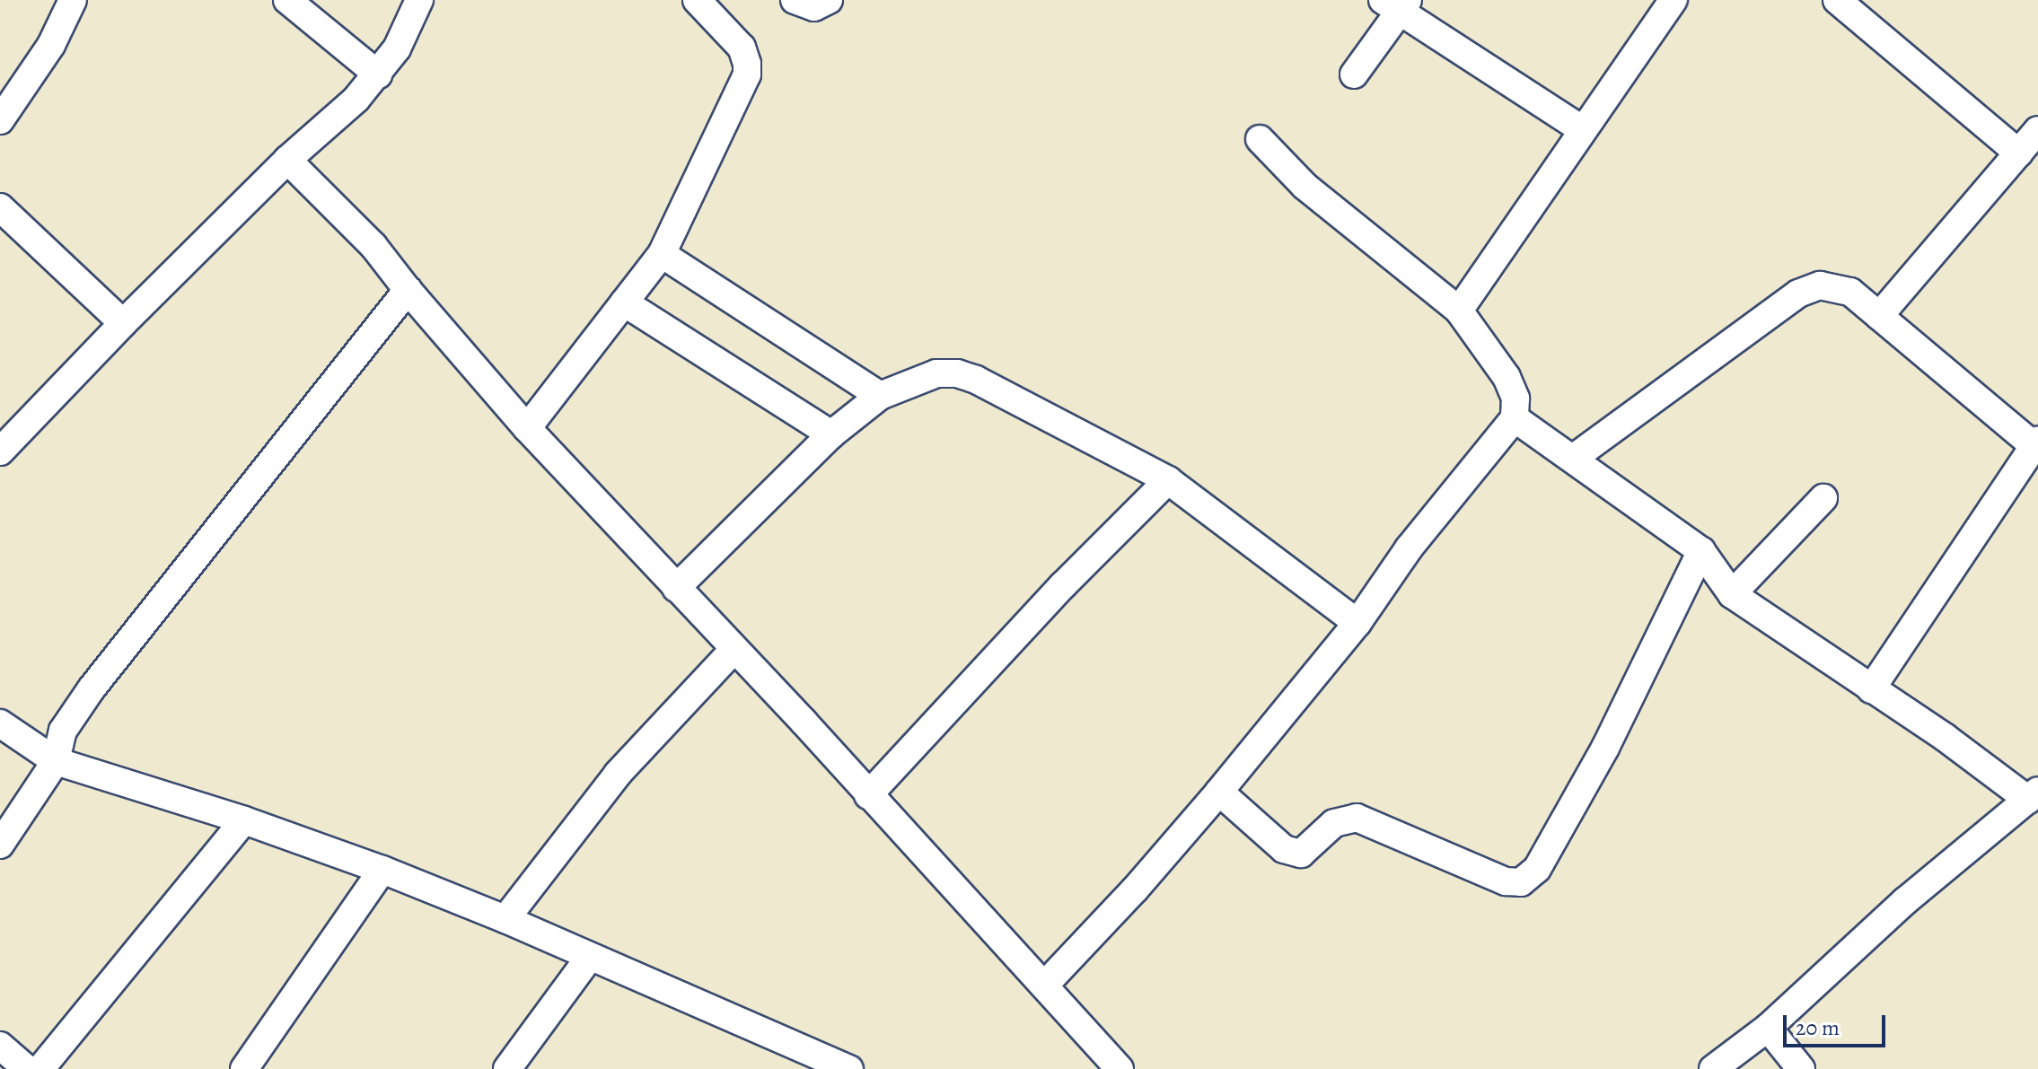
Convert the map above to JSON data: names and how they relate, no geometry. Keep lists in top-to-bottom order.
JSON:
{
  "scale_bar": "20 m"
}
